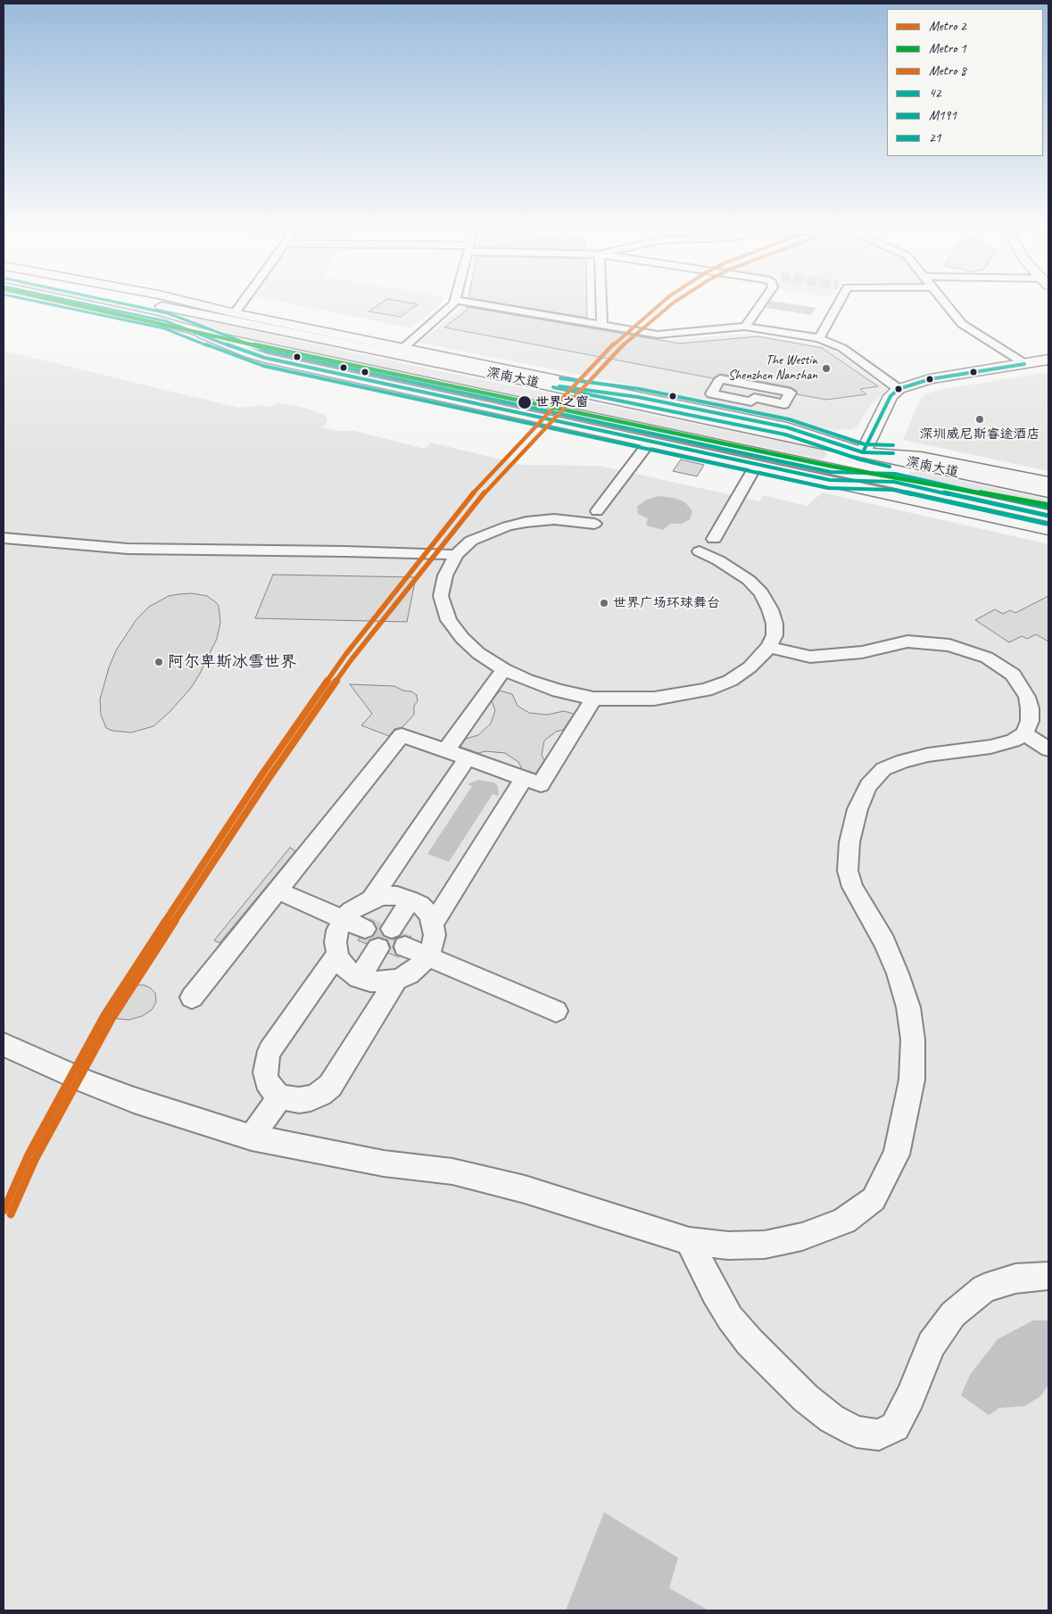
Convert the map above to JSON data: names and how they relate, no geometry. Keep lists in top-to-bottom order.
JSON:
{
  "streets": {
    "main road": ["深南大道"]
  },
  "places": [
    "The Westin Shenzhen Nanshan",
    "世界之窗",
    "深圳威尼斯睿途酒店",
    "世界广场环球舞台",
    "阿尔卑斯冰雪世界"
  ],
  "lines": [
    "metro line 2",
    "metro line 1",
    "metro line 8",
    "transit line 42",
    "transit line M191",
    "transit line 21"
  ],
  "legend": [
    "Metro 2",
    "Metro 1",
    "Metro 8",
    "42",
    "M191",
    "21"
  ]
}
